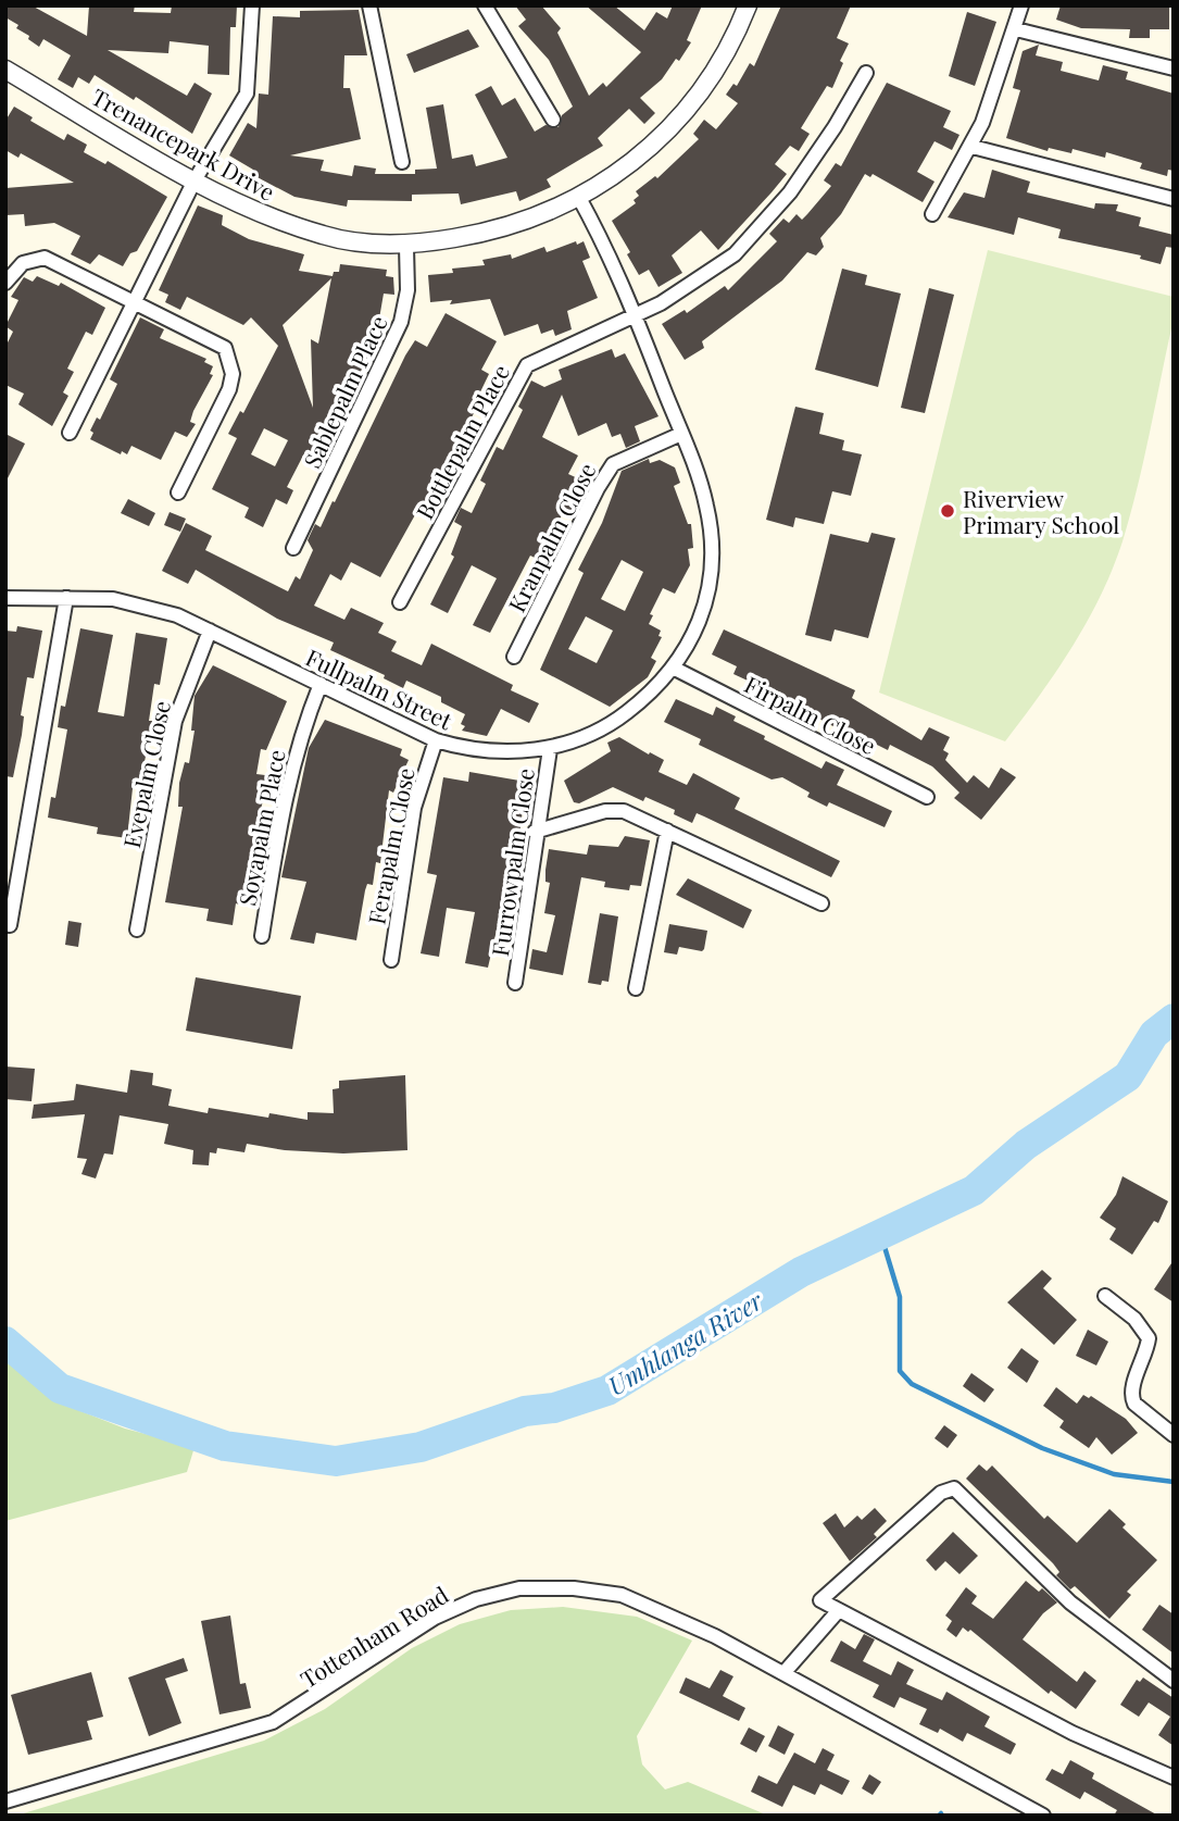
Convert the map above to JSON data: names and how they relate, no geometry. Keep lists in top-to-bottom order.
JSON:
{
  "streets": {
    "street": [
      "Trenancepark Drive",
      "Sablepalm Place",
      "Bottlepalm Place",
      "Kranpalm Close",
      "Fullpalm Street",
      "Firpalm Close",
      "Evepalm Close",
      "Soyapalm Place",
      "Ferapalm Close",
      "Furrowpalm Close",
      "Tottenham Road"
    ]
  },
  "crossings": [
    ["Trenancepark Drive", "Sablepalm Place"],
    ["Trenancepark Drive", "Fullpalm Street"],
    ["Bottlepalm Place", "Fullpalm Street"],
    ["Kranpalm Close", "Fullpalm Street"],
    ["Fullpalm Street", "Firpalm Close"],
    ["Fullpalm Street", "Evepalm Close"],
    ["Fullpalm Street", "Soyapalm Place"],
    ["Fullpalm Street", "Ferapalm Close"],
    ["Fullpalm Street", "Furrowpalm Close"]
  ],
  "water": ["Umhlanga River"],
  "places": ["Riverview Primary School"]
}
